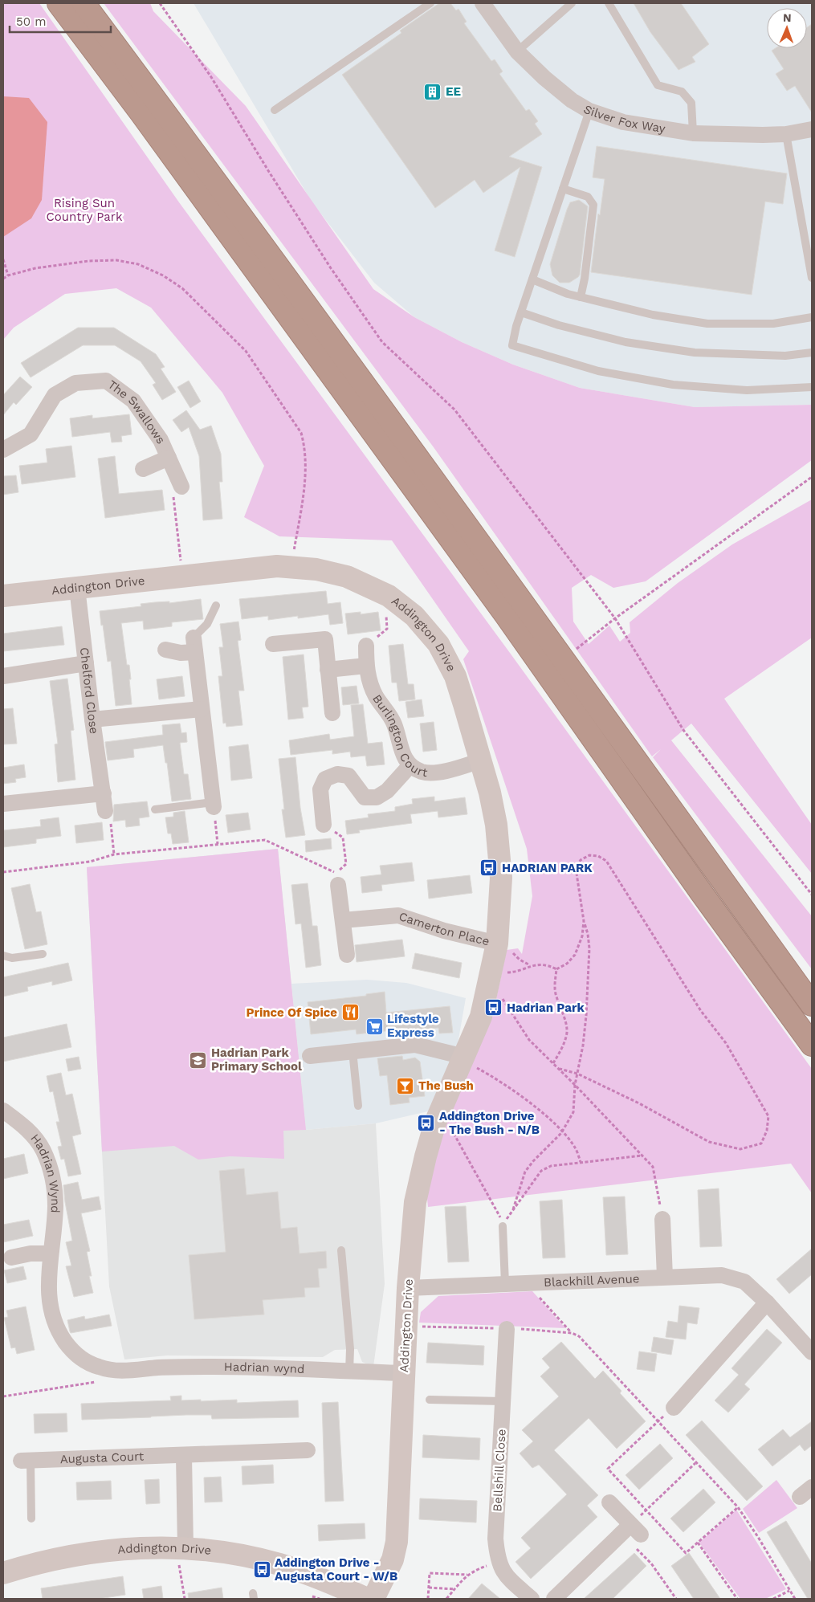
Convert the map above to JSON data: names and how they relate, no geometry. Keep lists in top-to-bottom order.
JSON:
{
  "streets": {
    "street": [
      "Silver Fox Way",
      "The Swallows",
      "Addington Drive",
      "Chelford Close",
      "Burlington Court",
      "Camerton Place",
      "Hadrian Wynd",
      "Blackhill Avenue",
      "Hadrian wynd",
      "Augusta Court",
      "Bellshill Close"
    ]
  },
  "crossings": [
    ["Addington Drive", "Chelford Close"],
    ["Addington Drive", "Burlington Court"],
    ["Addington Drive", "Camerton Place"],
    ["Addington Drive", "Blackhill Avenue"],
    ["Addington Drive", "Hadrian wynd"],
    ["Hadrian Wynd", "Hadrian wynd"]
  ],
  "parks": ["Rising Sun Country Park"],
  "places": {
    "building": ["EE"],
    "bus stop": [
      "HADRIAN PARK",
      "Hadrian Park",
      "Addington Drive - The Bush - N/B",
      "Addington Drive - Augusta Court - W/B"
    ],
    "restaurant": ["Prince Of Spice"],
    "supermarket": ["Lifestyle Express"],
    "school or university": ["Hadrian Park Primary School"],
    "bar": ["The Bush"]
  },
  "scale_bar": "50 m",
  "north": "top"
}
